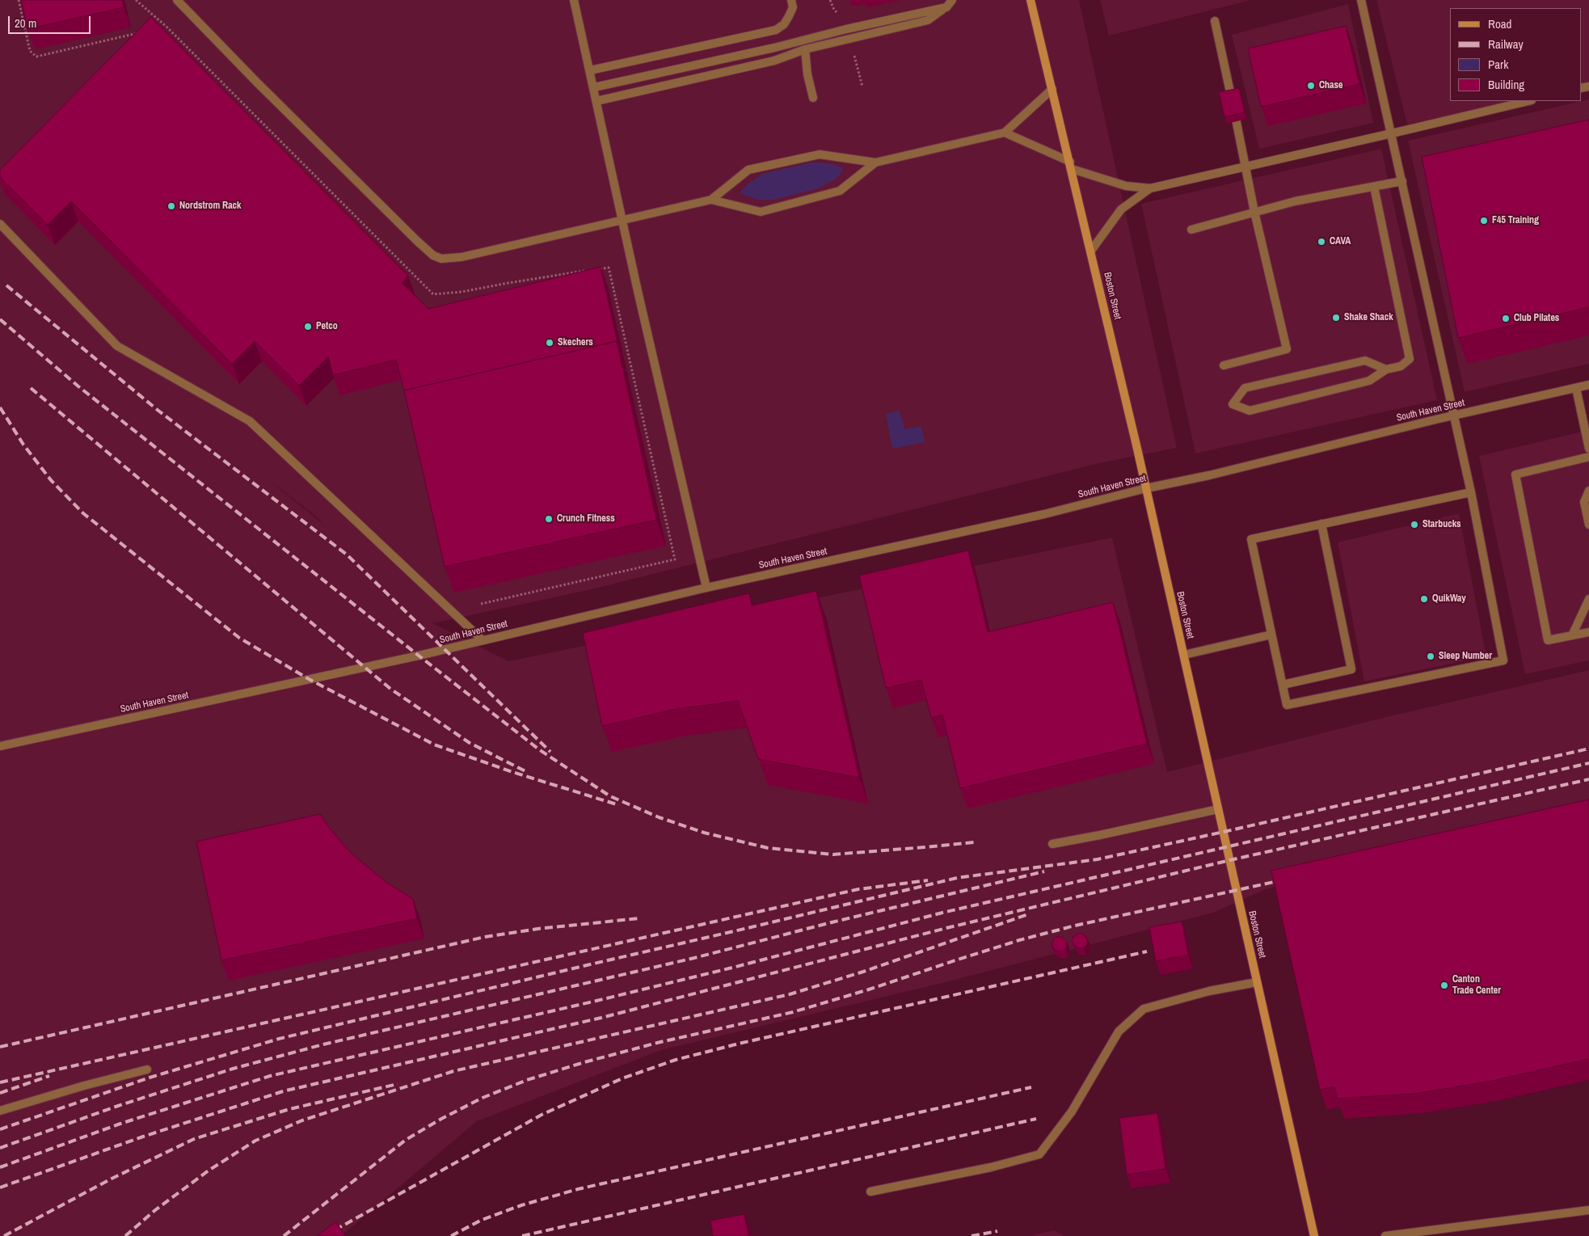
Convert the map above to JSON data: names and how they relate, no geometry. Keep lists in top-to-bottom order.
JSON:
{
  "streets": {
    "main road": ["Boston Street"],
    "street": ["South Haven Street"]
  },
  "crossings": [
    ["Boston Street", "South Haven Street"]
  ],
  "places": [
    "Chase",
    "Nordstrom Rack",
    "F45 Training",
    "CAVA",
    "Shake Shack",
    "Club Pilates",
    "Petco",
    "Skechers",
    "Crunch Fitness",
    "Starbucks",
    "QuikWay",
    "Sleep Number",
    "Canton Trade Center"
  ],
  "legend": [
    "Road",
    "Railway",
    "Park",
    "Building"
  ],
  "scale_bar": "20 m"
}
